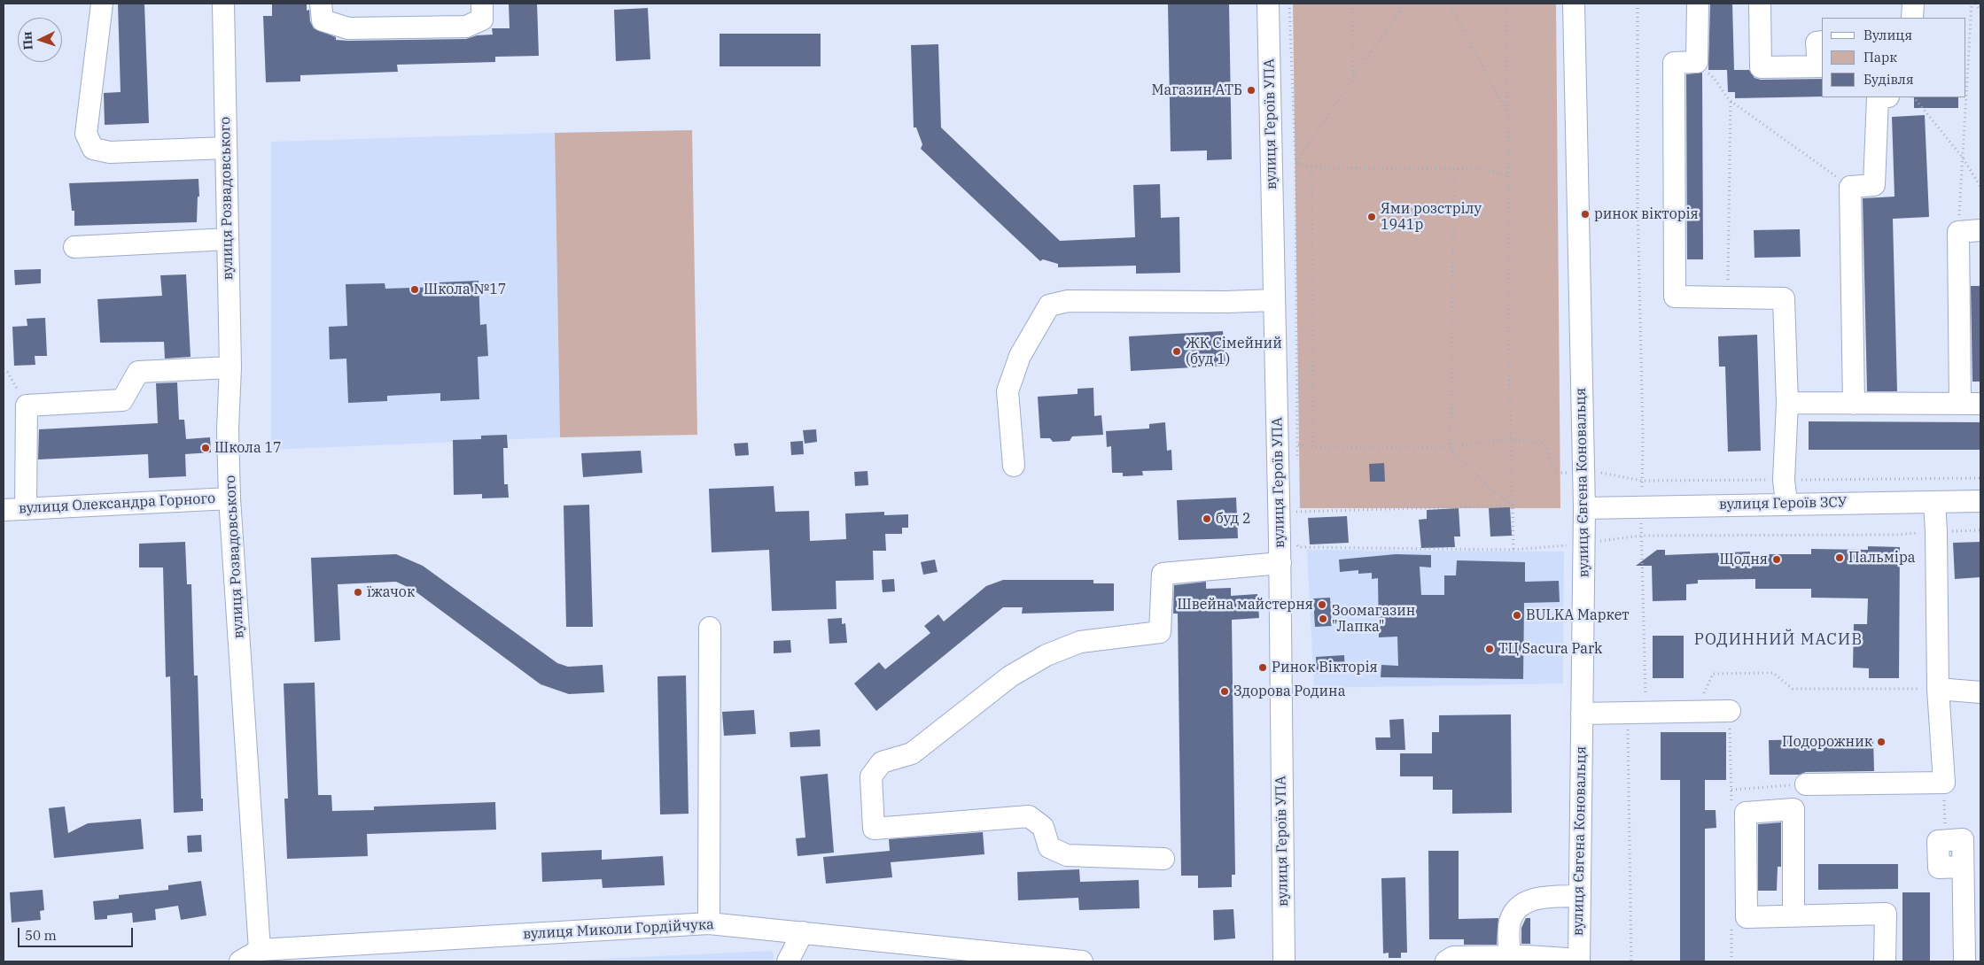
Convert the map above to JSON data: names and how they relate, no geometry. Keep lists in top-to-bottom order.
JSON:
{
  "streets": {
    "street": [
      "вулиця Героїв УПА",
      "вулиця Розвадовського",
      "вулиця Євгена Коновальця",
      "вулиця Олександра Горного",
      "вулиця Героїв ЗСУ",
      "вулиця Миколи Гордійчука"
    ]
  },
  "crossings": [
    ["вулиця Розвадовського", "вулиця Олександра Горного"],
    ["вулиця Розвадовського", "вулиця Миколи Гордійчука"],
    ["вулиця Євгена Коновальця", "вулиця Героїв ЗСУ"]
  ],
  "districts": ["РОДИННИЙ МАСИВ"],
  "places": [
    "Магазин АТБ",
    "ринок вікторія",
    "Ями розстрілу 1941р",
    "Школа №17",
    "ЖК Сімейний (буд 1)",
    "Школа 17",
    "буд 2",
    "Пальміра",
    "Щодня",
    "їжачок",
    "Швейна майстерня",
    "BULKA Маркет",
    "Зоомагазин \"Лапка\"",
    "ТЦ Sacura Park",
    "Ринок Вікторія",
    "Здорова Родина",
    "Подорожник"
  ],
  "legend": ["Вулиця", "Парк", "Будівля"],
  "scale_bar": "50 m",
  "north": "left"
}
